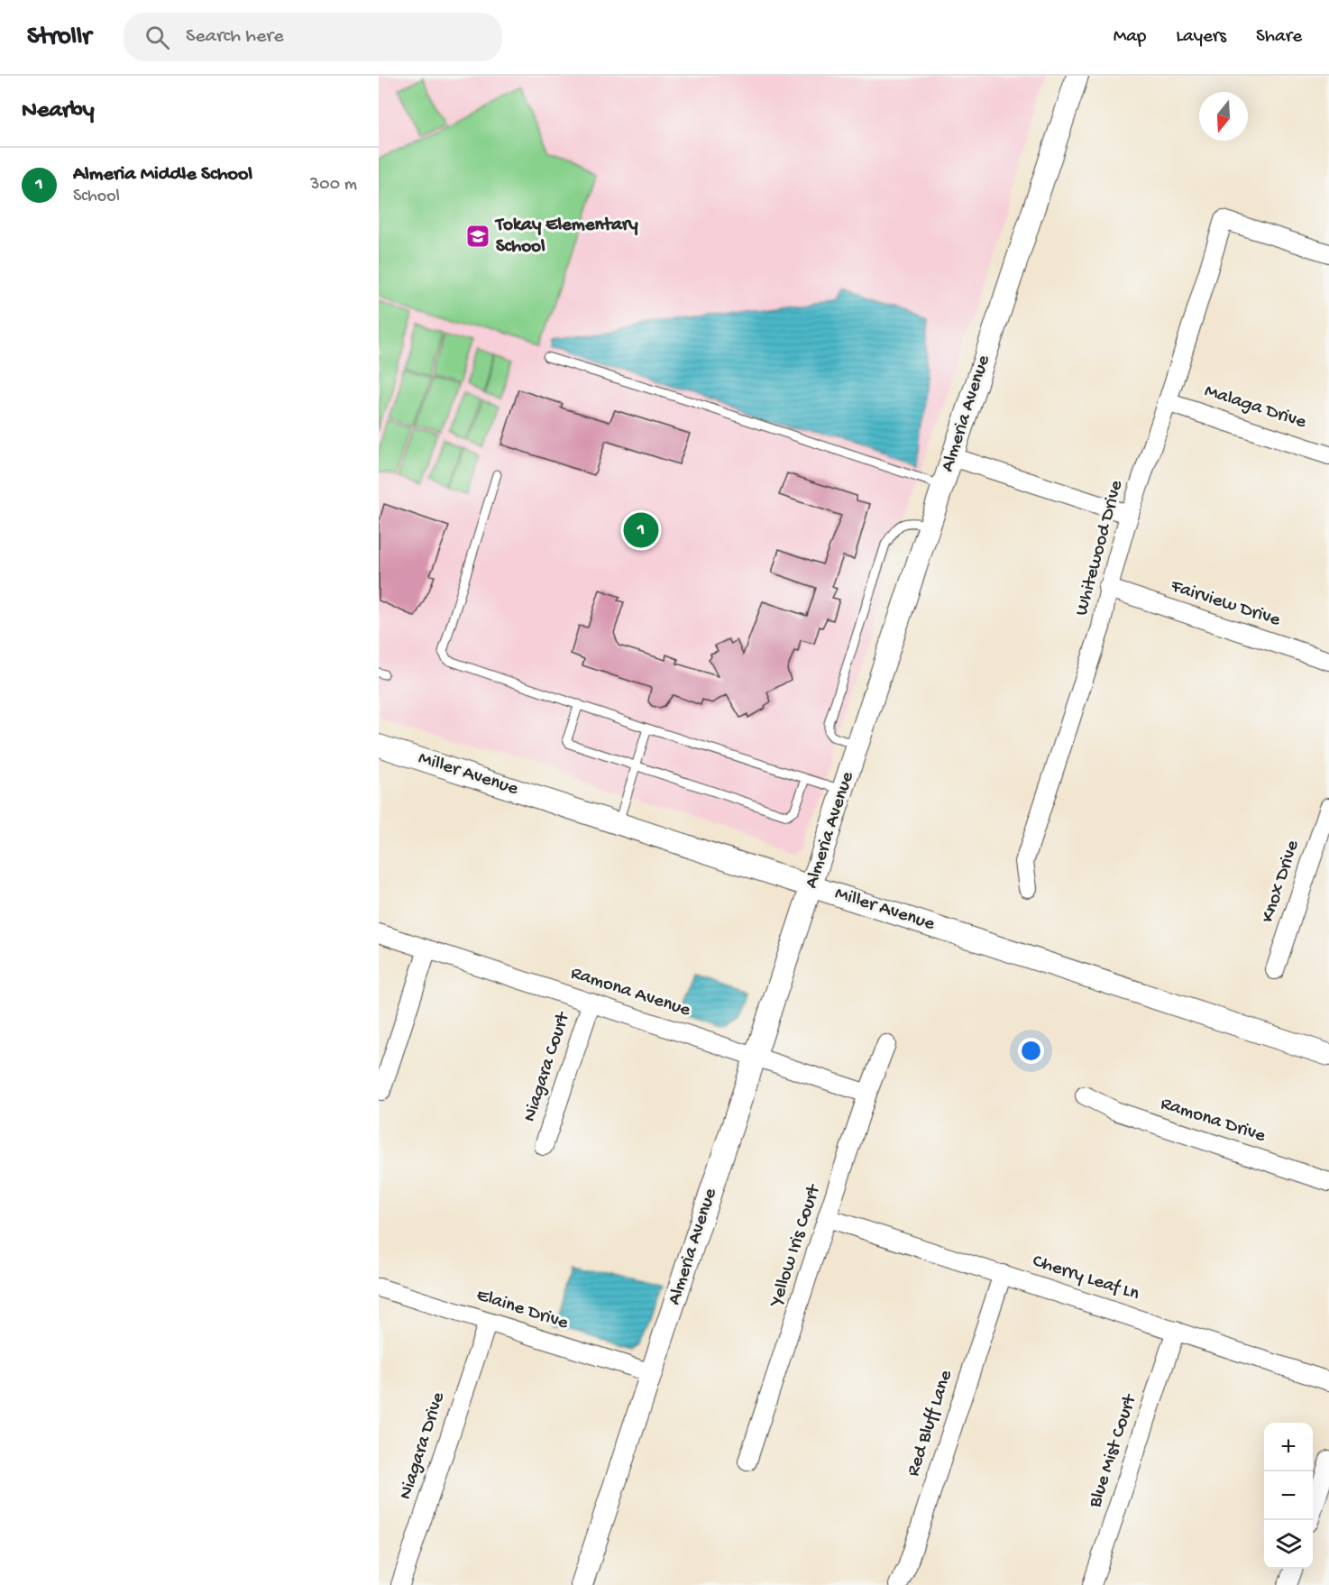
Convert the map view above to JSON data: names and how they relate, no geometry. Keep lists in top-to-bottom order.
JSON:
{
  "streets": {
    "street": [
      "Malaga Drive",
      "Almeria Avenue",
      "Whitewood Drive",
      "Fairview Drive",
      "Miller Avenue",
      "Knox Drive",
      "Ramona Avenue",
      "Niagara Court",
      "Ramona Drive",
      "Yellow Iris Court",
      "Cherry Leaf Ln",
      "Elaine Drive",
      "Red Bluff Lane",
      "Niagara Drive",
      "Blue Mist Court"
    ]
  },
  "crossings": [
    ["Malaga Drive", "Whitewood Drive"],
    ["Almeria Avenue", "Miller Avenue"],
    ["Almeria Avenue", "Ramona Avenue"],
    ["Almeria Avenue", "Elaine Drive"],
    ["Whitewood Drive", "Fairview Drive"],
    ["Ramona Avenue", "Niagara Court"],
    ["Ramona Avenue", "Yellow Iris Court"],
    ["Yellow Iris Court", "Cherry Leaf Ln"],
    ["Cherry Leaf Ln", "Red Bluff Lane"],
    ["Cherry Leaf Ln", "Blue Mist Court"],
    ["Elaine Drive", "Niagara Drive"]
  ],
  "places": {
    "school or university": ["Tokay Elementary School"]
  },
  "north": "bottom",
  "page": {
    "header": "Strollr",
    "search": "Search here",
    "nav": ["Map", "Layers", "Share"],
    "heading": "Nearby",
    "list": [
      {
        "mark": "1",
        "name": "Almeria Middle School",
        "note": "School",
        "value": "300 m"
      }
    ],
    "pins": "1",
    "map_buttons": ["+", "−"]
  }
}
